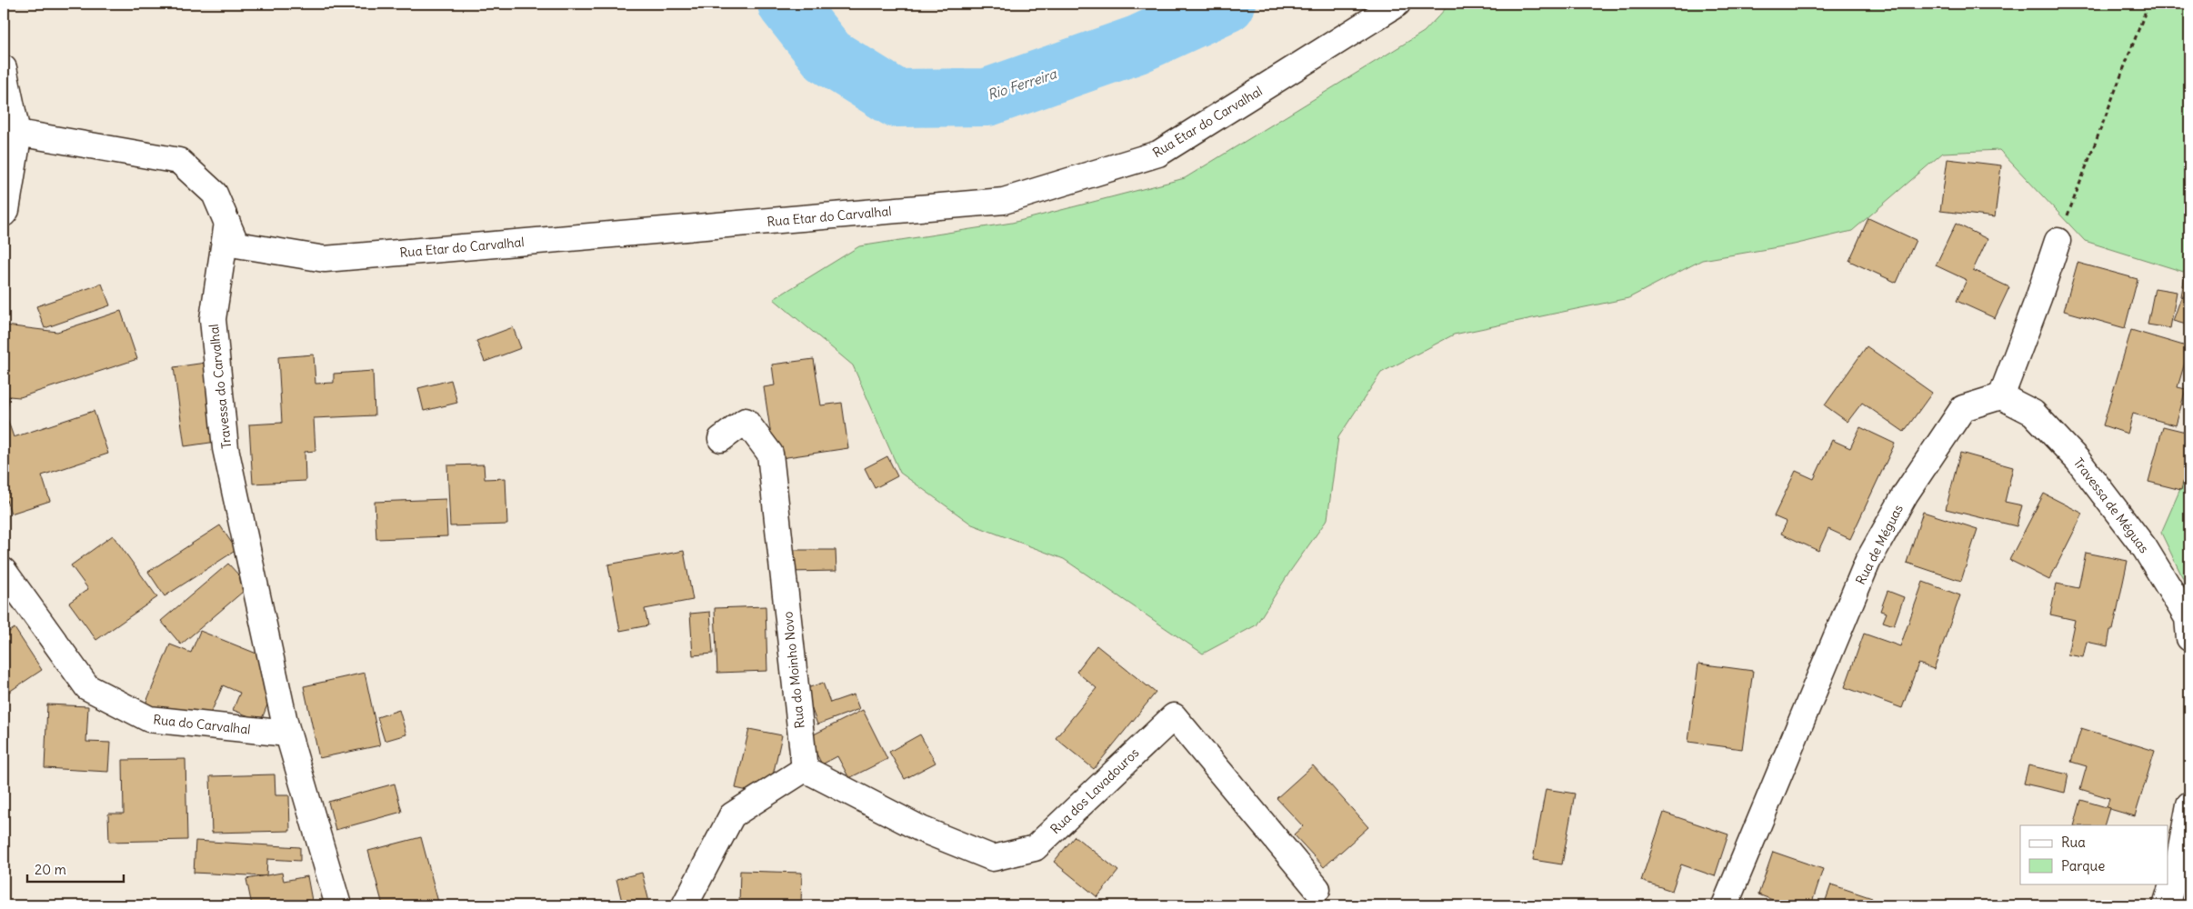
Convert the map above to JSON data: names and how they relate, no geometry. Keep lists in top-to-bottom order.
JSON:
{
  "streets": {
    "street": [
      "Rua Etar do Carvalhal",
      "Travessa do Carvalhal",
      "Travessa de Méguas",
      "Rua de Méguas",
      "Rua do Moinho Novo",
      "Rua do Carvalhal",
      "Rua dos Lavadouros"
    ]
  },
  "crossings": [
    ["Rua Etar do Carvalhal", "Travessa do Carvalhal"],
    ["Travessa do Carvalhal", "Rua do Carvalhal"],
    ["Travessa de Méguas", "Rua de Méguas"],
    ["Rua do Moinho Novo", "Rua dos Lavadouros"]
  ],
  "water": ["Rio Ferreira"],
  "legend": ["Rua", "Parque"],
  "scale_bar": "20 m"
}
